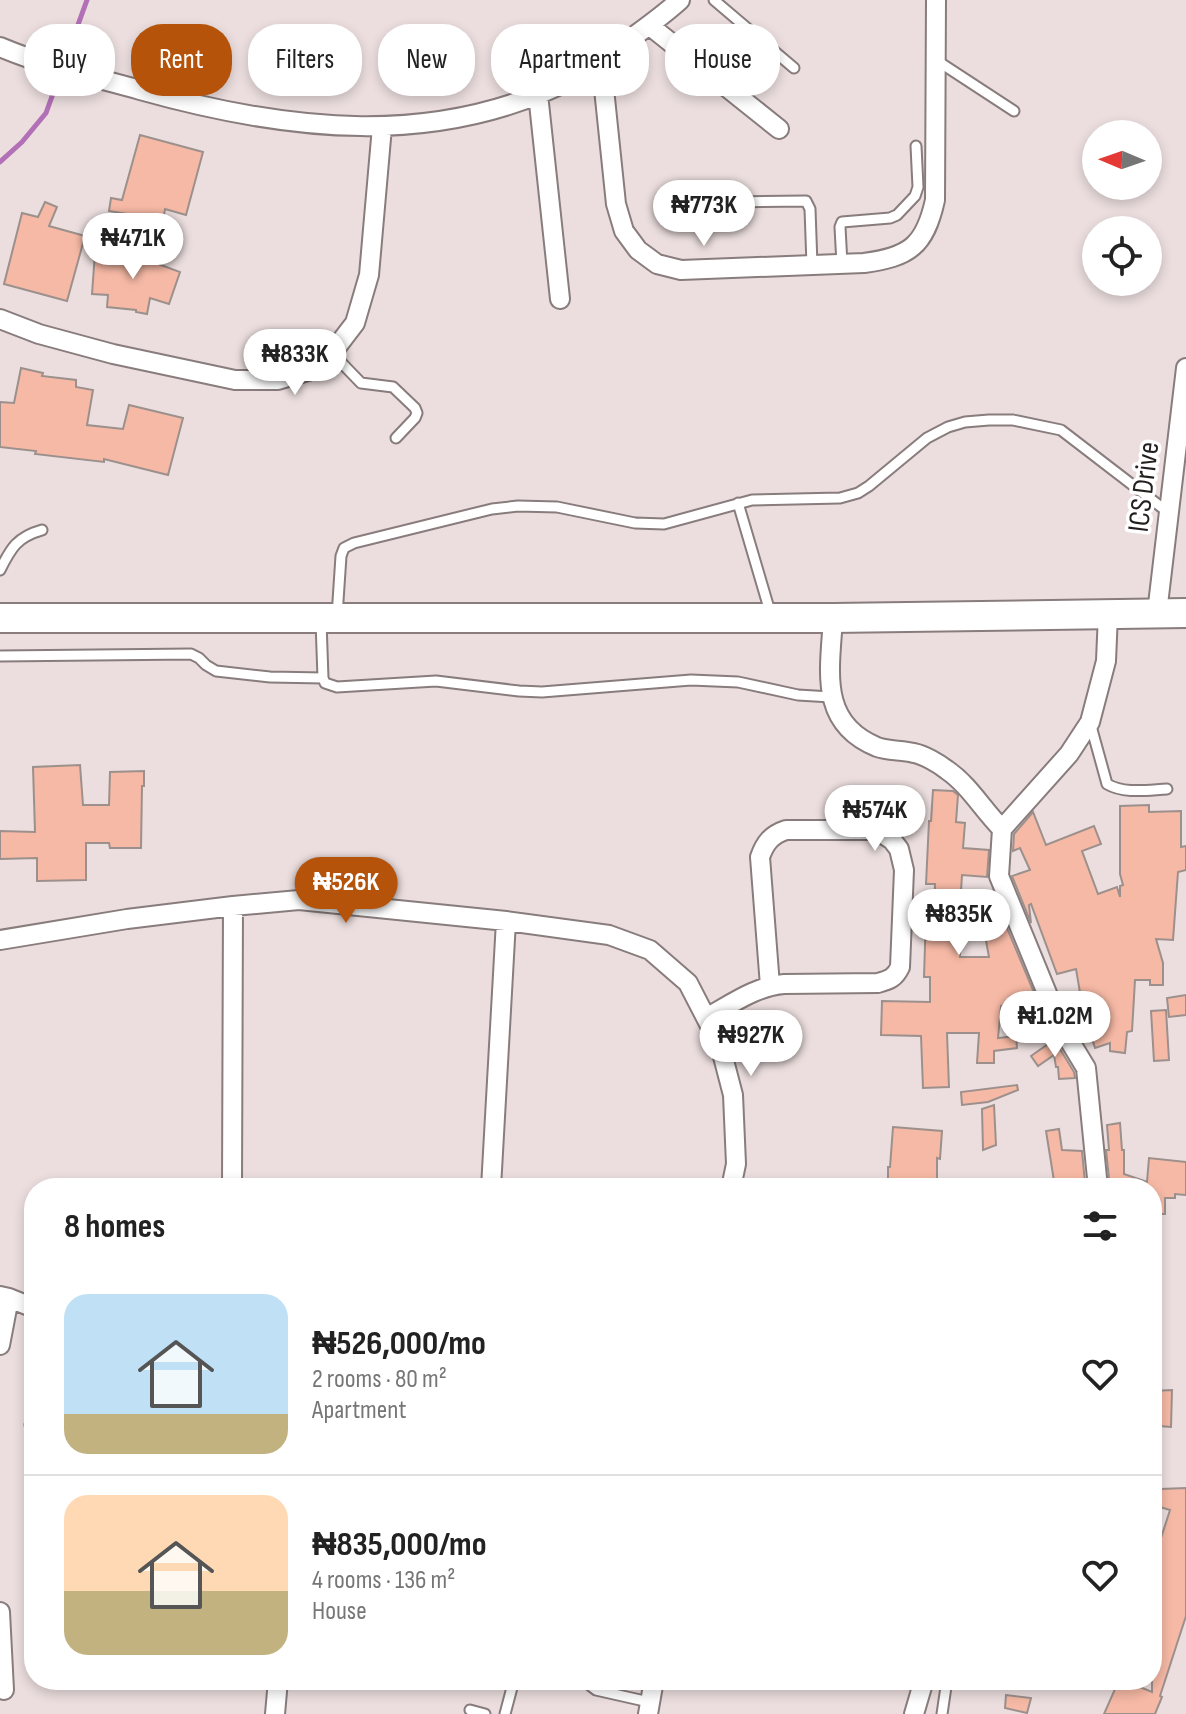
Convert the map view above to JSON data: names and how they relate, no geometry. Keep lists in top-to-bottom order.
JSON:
{
  "streets": {
    "street": ["ICS Drive"]
  },
  "north": "left",
  "page": {
    "chip": [
      "Buy",
      "Rent",
      "Filters",
      "New",
      "Apartment",
      "House"
    ],
    "price": [
      "₦773K",
      "₦471K",
      "₦833K",
      "₦574K",
      "₦526K",
      "₦835K",
      "₦1.02M",
      "₦927K"
    ],
    "heading": "8 homes",
    "list": [
      {
        "name": "₦526,000/mo",
        "note": "2 rooms · 80 m² · Apartment"
      },
      {
        "name": "₦835,000/mo",
        "note": "4 rooms · 136 m² · House"
      }
    ]
  }
}
